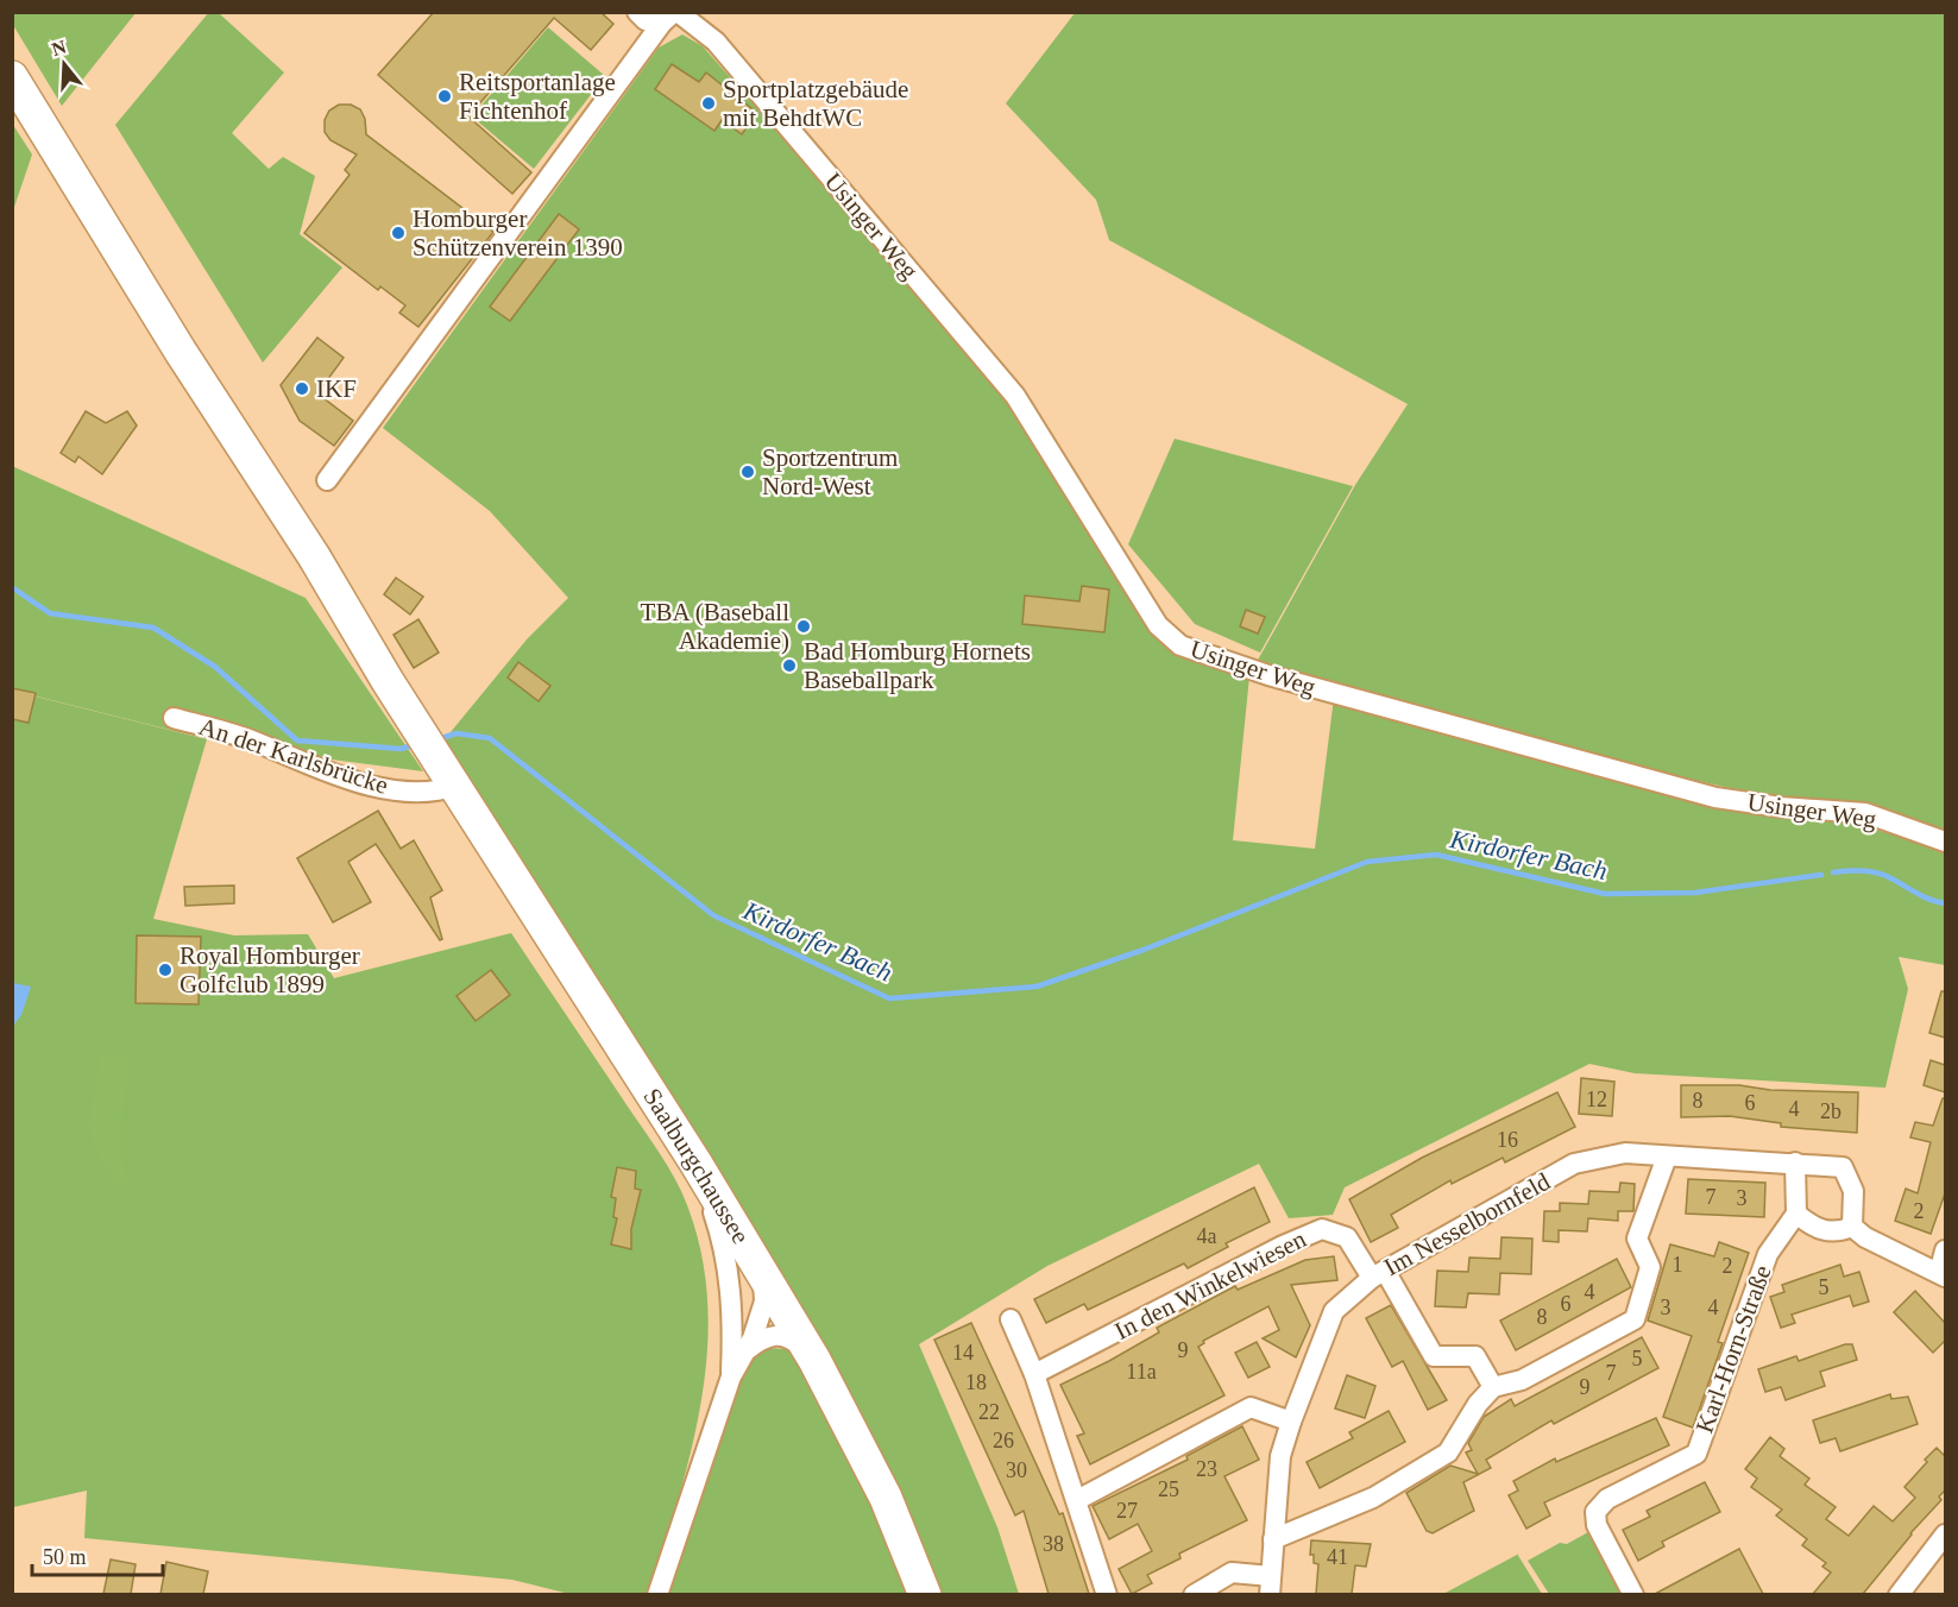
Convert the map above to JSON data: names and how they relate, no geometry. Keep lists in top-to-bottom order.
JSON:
{
  "streets": {
    "main road": ["Saalburgchaussee"],
    "street": [
      "Usinger Weg",
      "An der Karlsbrücke",
      "Im Nesselbornfeld",
      "In den Winkelwiesen",
      "Karl-Horn-Straße"
    ]
  },
  "crossings": [
    ["An der Karlsbrücke", "Saalburgchaussee"],
    ["Im Nesselbornfeld", "In den Winkelwiesen"]
  ],
  "water": ["Kirdorfer Bach"],
  "places": [
    "Reitsportanlage Fichtenhof",
    "Sportplatzgebäude mit BehdtWC",
    "Homburger Schützenverein 1390",
    "IKF",
    "Sportzentrum Nord-West",
    "TBA (Baseball Akademie)",
    "Bad Homburg Hornets Baseballpark",
    "Royal Homburger Golfclub 1899"
  ],
  "house_numbers": [
    "12",
    "8",
    "6",
    "4",
    "2b",
    "16",
    "7",
    "3",
    "2",
    "4a",
    "1",
    "2",
    "5",
    "4",
    "6",
    "3",
    "4",
    "8",
    "9",
    "14",
    "5",
    "11a",
    "7",
    "18",
    "9",
    "22",
    "26",
    "23",
    "30",
    "25",
    "27",
    "38",
    "41"
  ],
  "scale_bar": "50 m",
  "north": "top"
}
